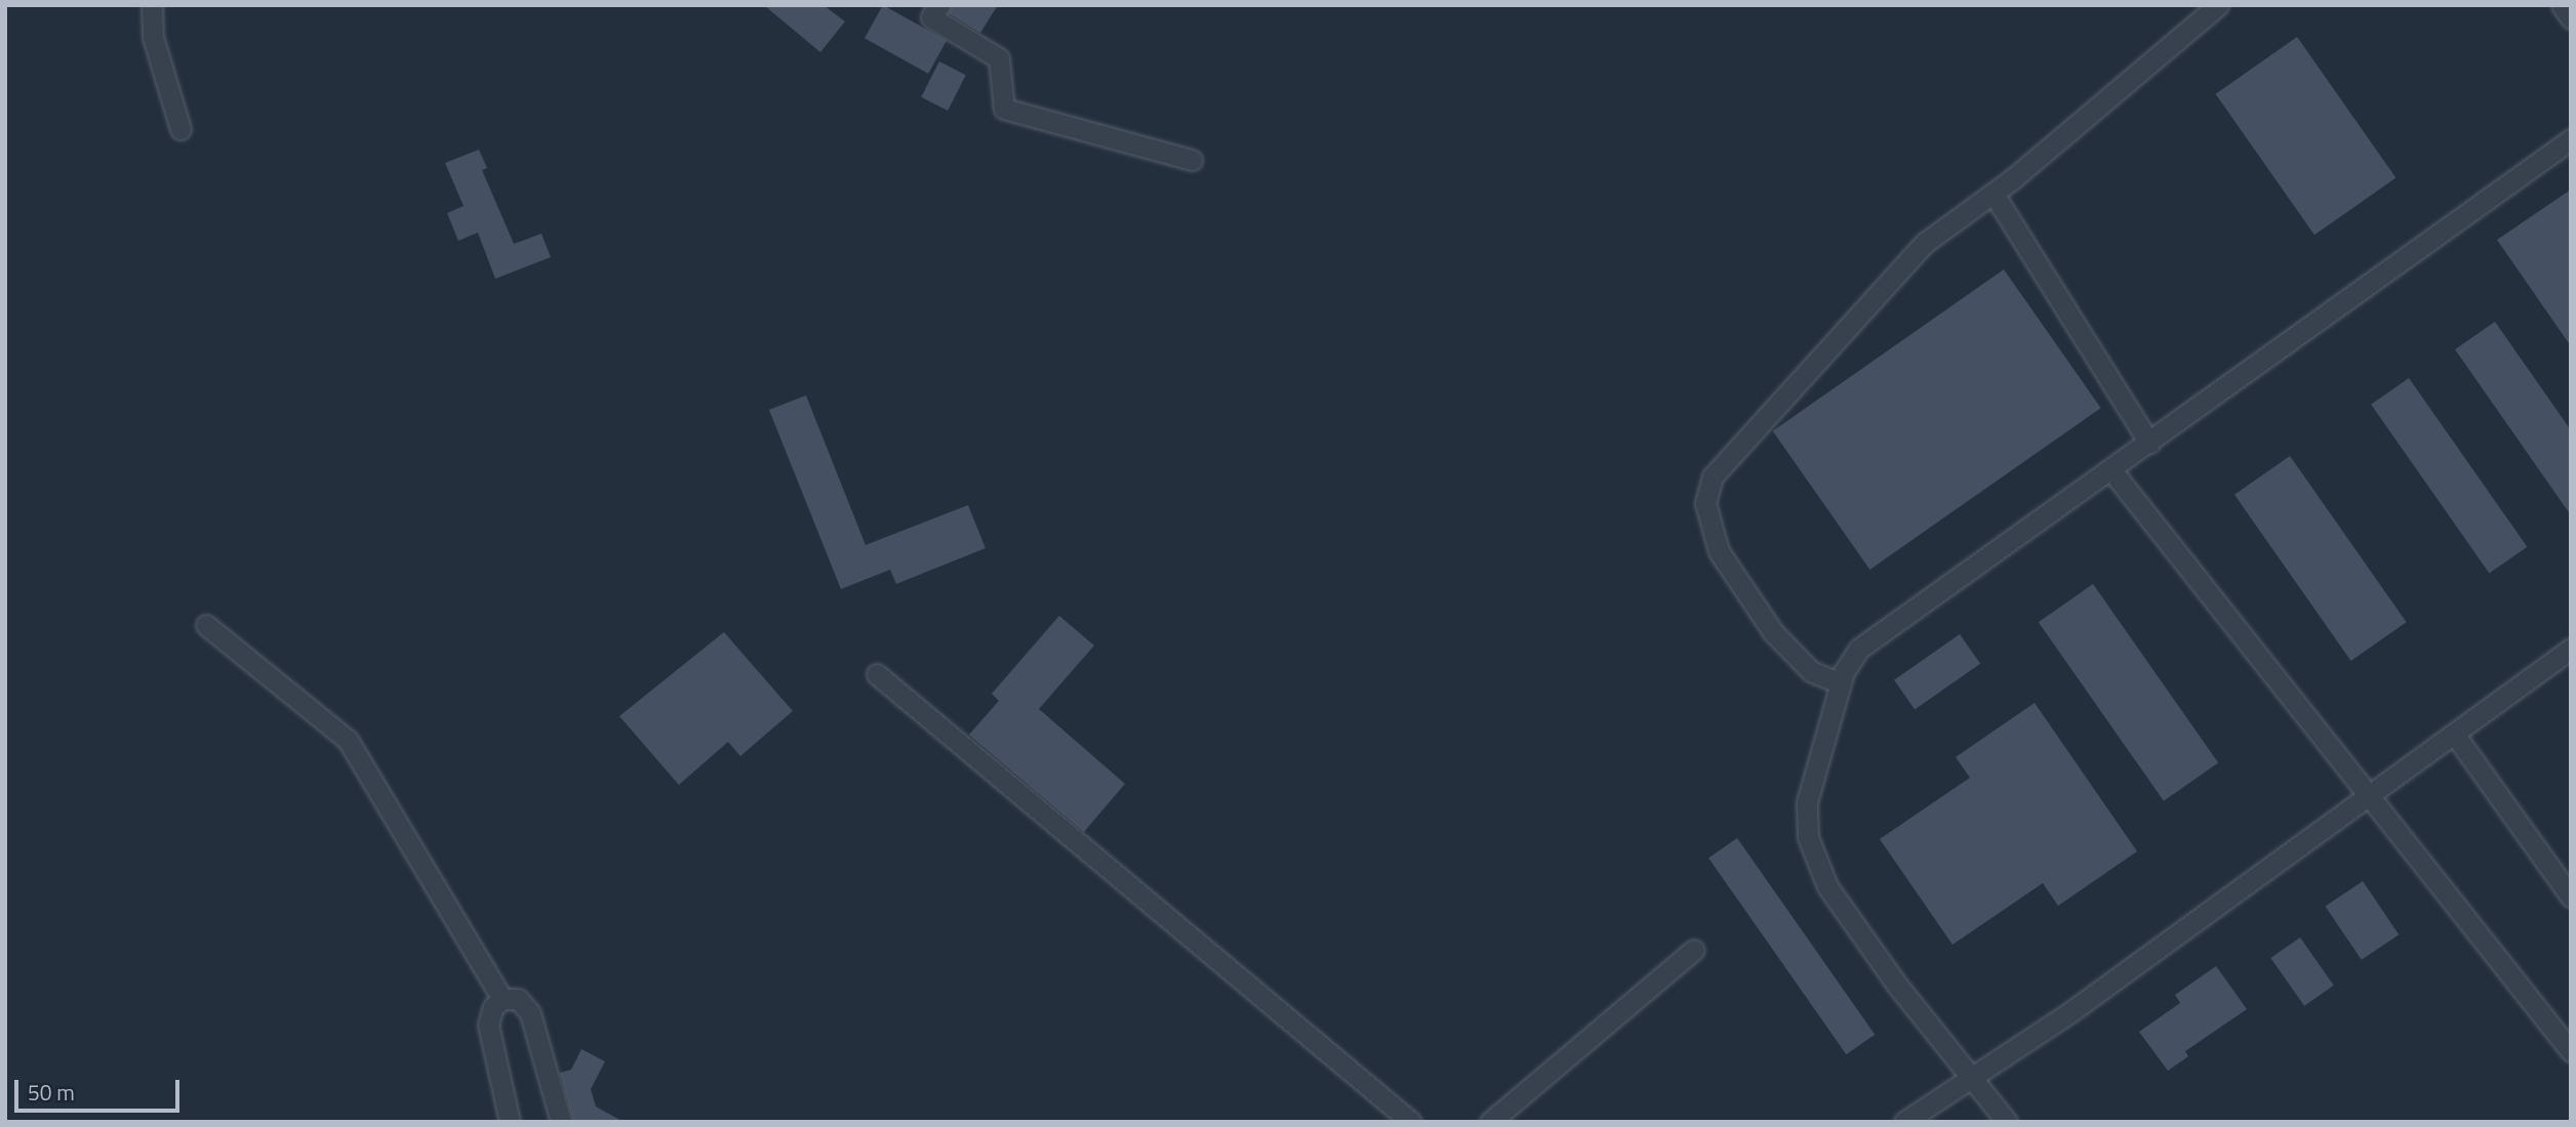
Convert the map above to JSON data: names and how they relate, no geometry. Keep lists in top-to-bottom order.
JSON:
{
  "scale_bar": "50 m"
}
